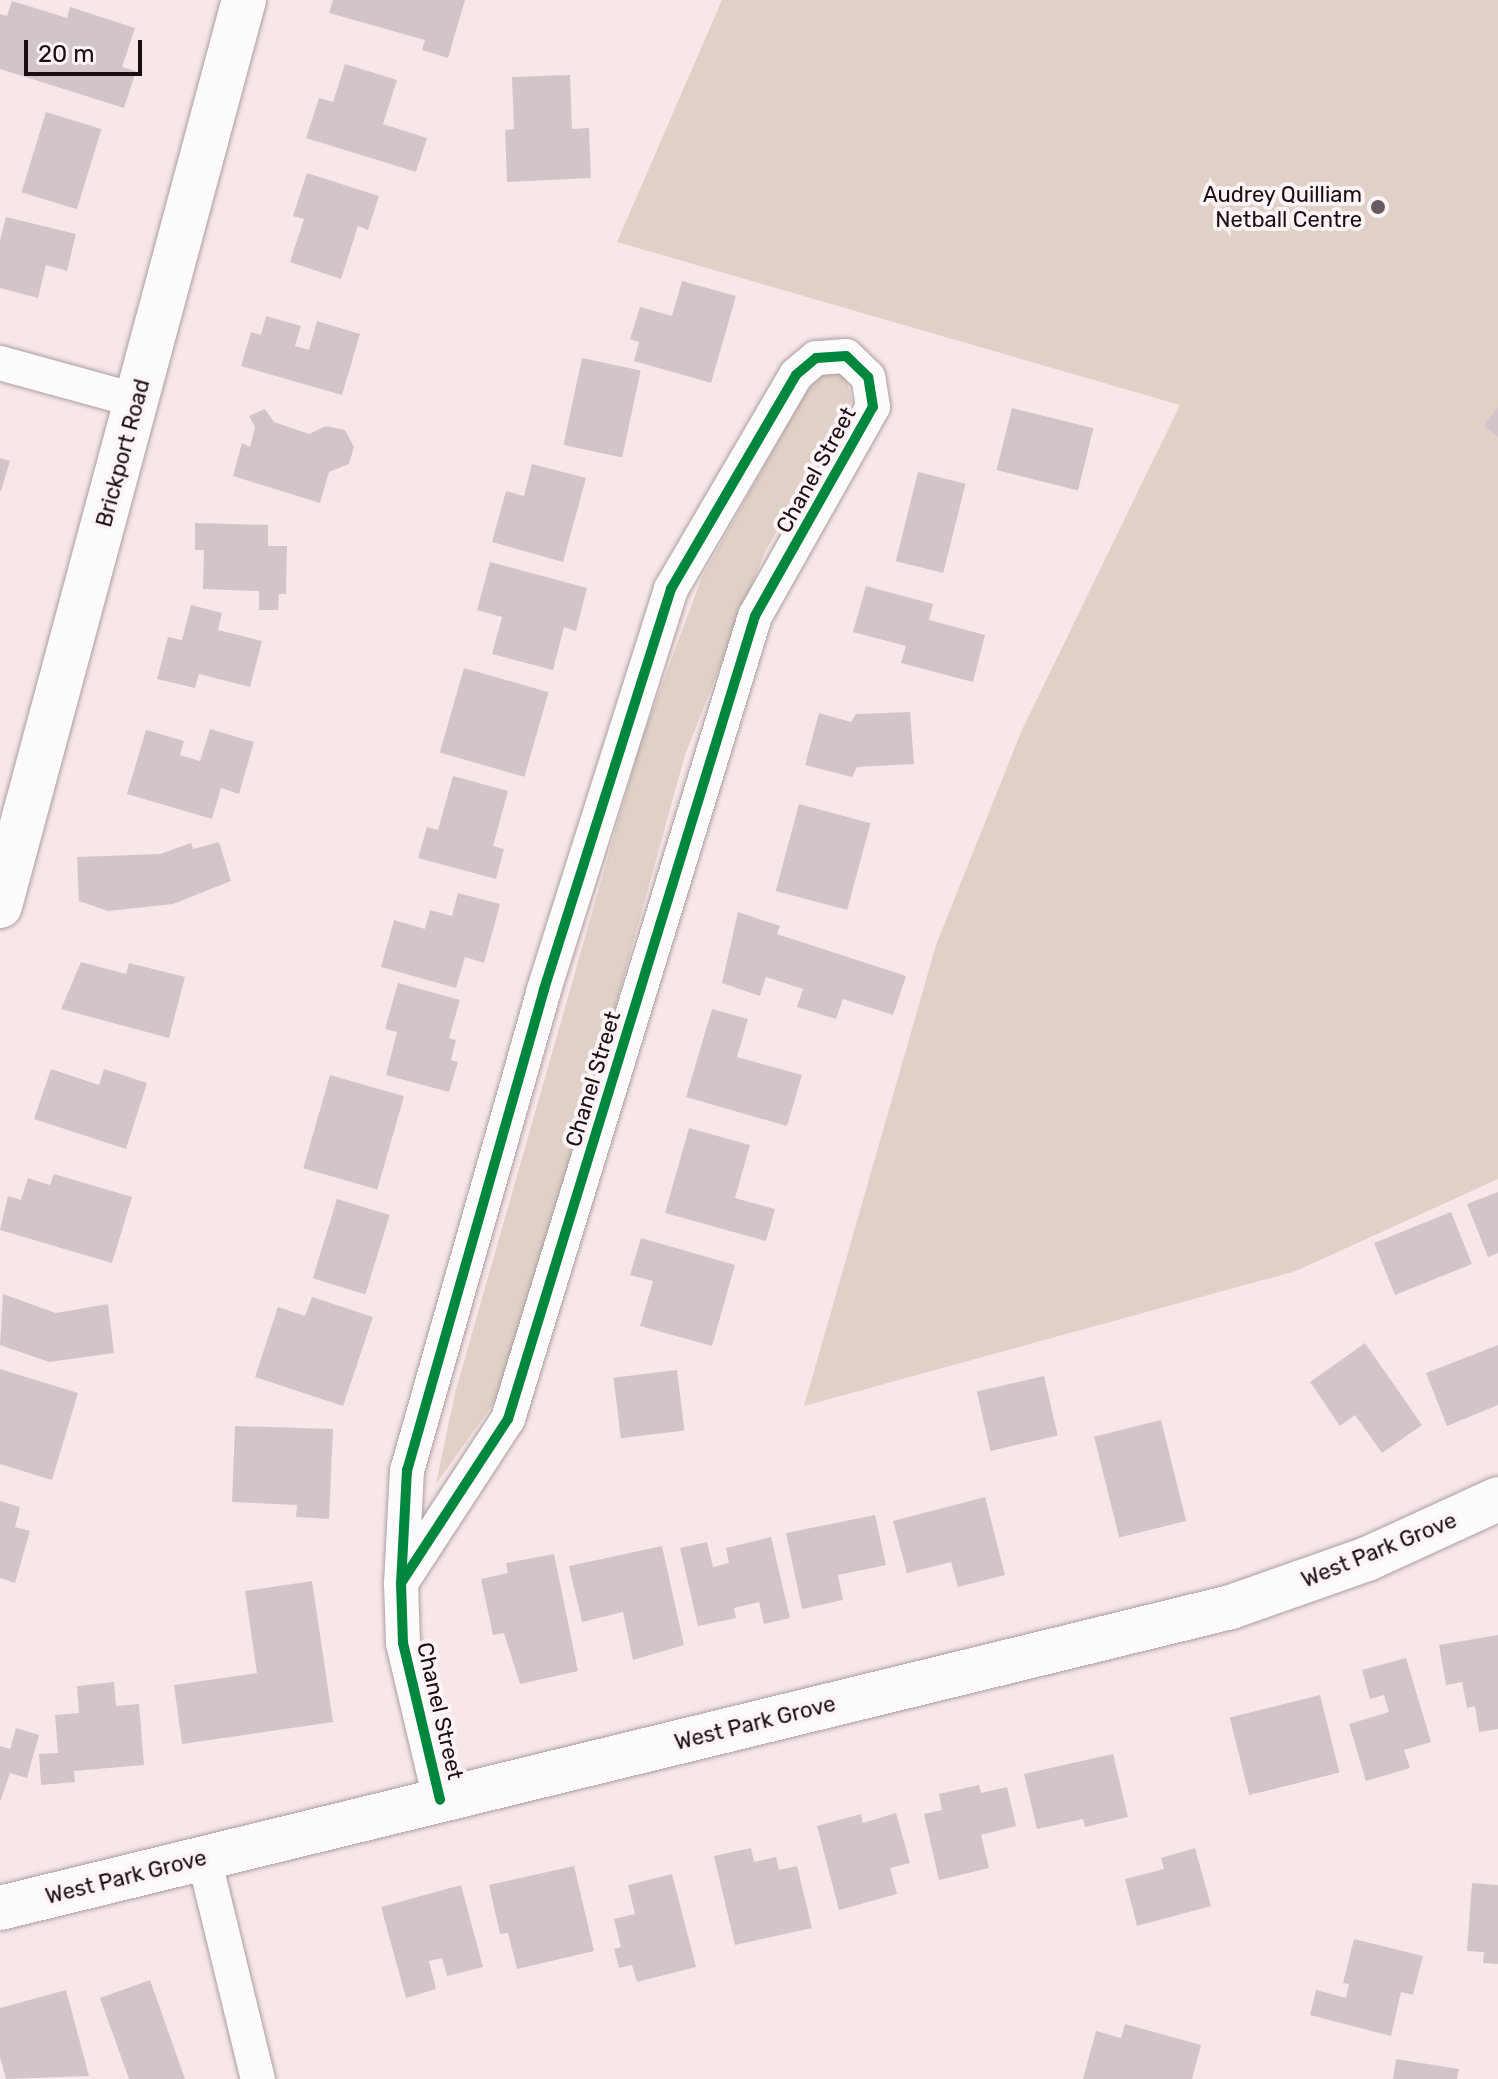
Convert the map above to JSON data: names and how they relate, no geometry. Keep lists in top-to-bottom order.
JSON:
{
  "streets": {
    "main road": ["Brickport Road", "West Park Grove"],
    "street": ["Chanel Street"]
  },
  "crossings": [
    ["Chanel Street", "West Park Grove"]
  ],
  "places": ["Audrey Quilliam Netball Centre"],
  "scale_bar": "20 m"
}
